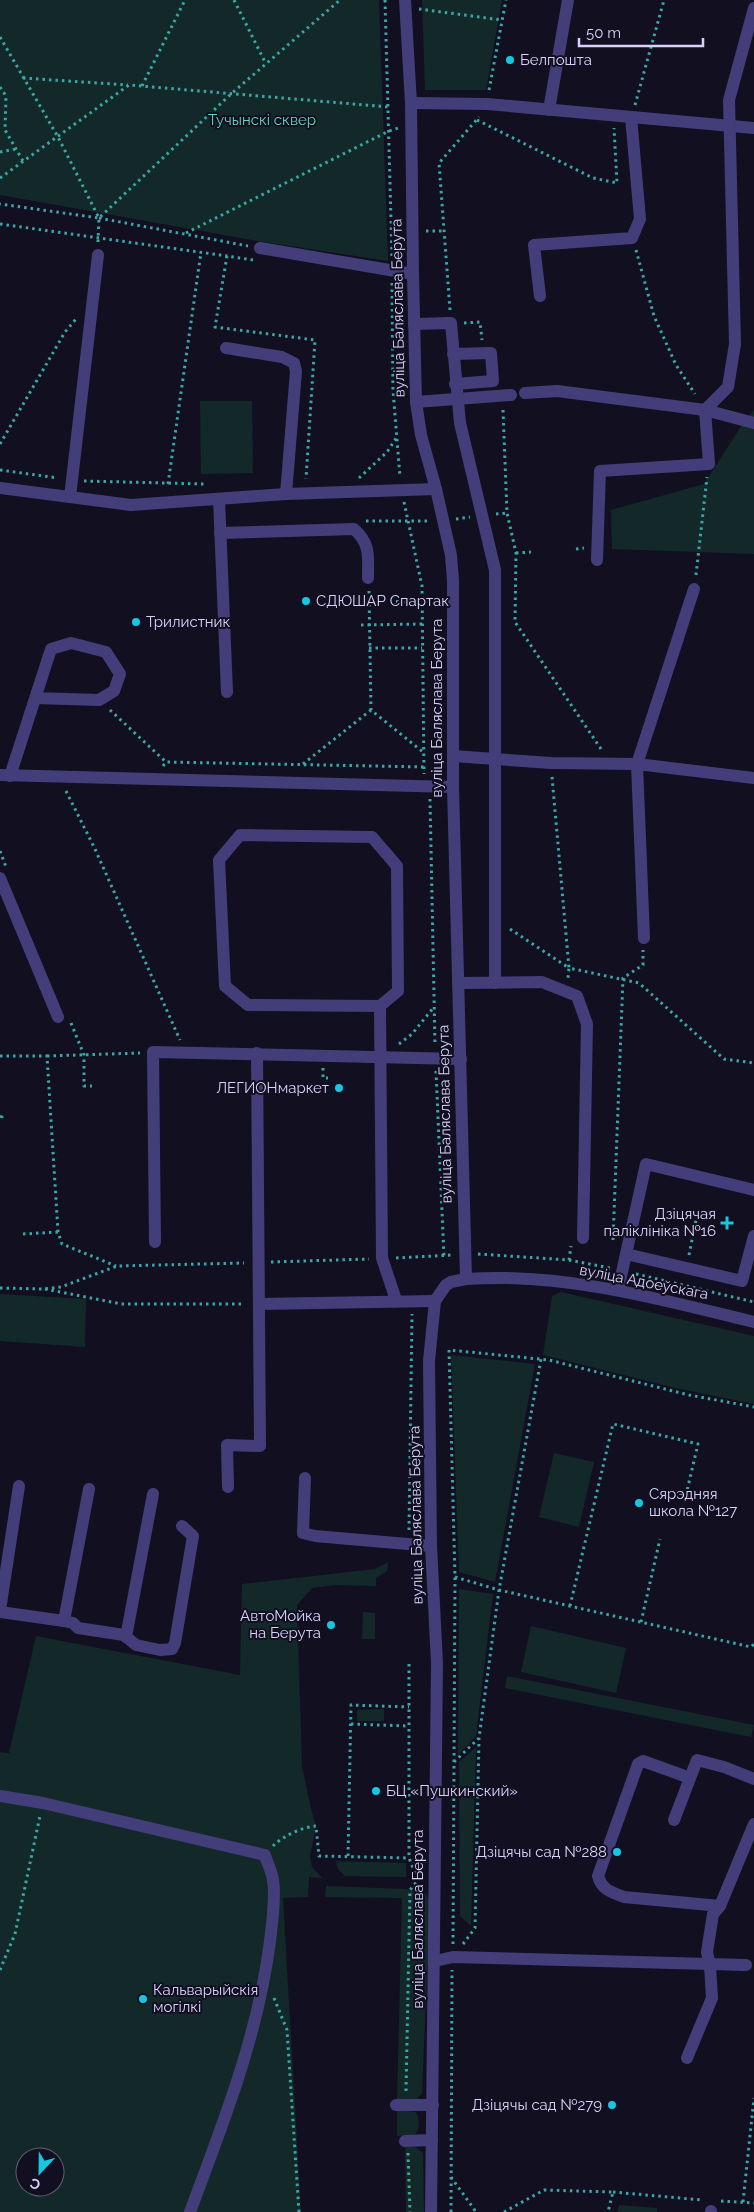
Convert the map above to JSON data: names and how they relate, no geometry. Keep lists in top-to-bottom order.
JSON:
{
  "streets": {
    "street": ["вуліца Баляслава Берута", "вуліца Адоеўскага"]
  },
  "crossings": [
    ["вуліца Баляслава Берута", "вуліца Адоеўскага"]
  ],
  "parks": ["Тучынскі сквер"],
  "places": {
    "other": [
      "Белпошта",
      "СДЮШАР Спартак",
      "Трилистник",
      "ЛЕГИОНмаркет",
      "Сярэдняя школа №127",
      "АвтоМойка на Берута",
      "БЦ «Пушкинский»",
      "Дзіцячы сад №288",
      "Кальварыйскія могілкі",
      "Дзіцячы сад №279"
    ],
    "health": ["Дзіцячая паліклініка №16"]
  },
  "scale_bar": "50 m",
  "north": "bottom"
}
